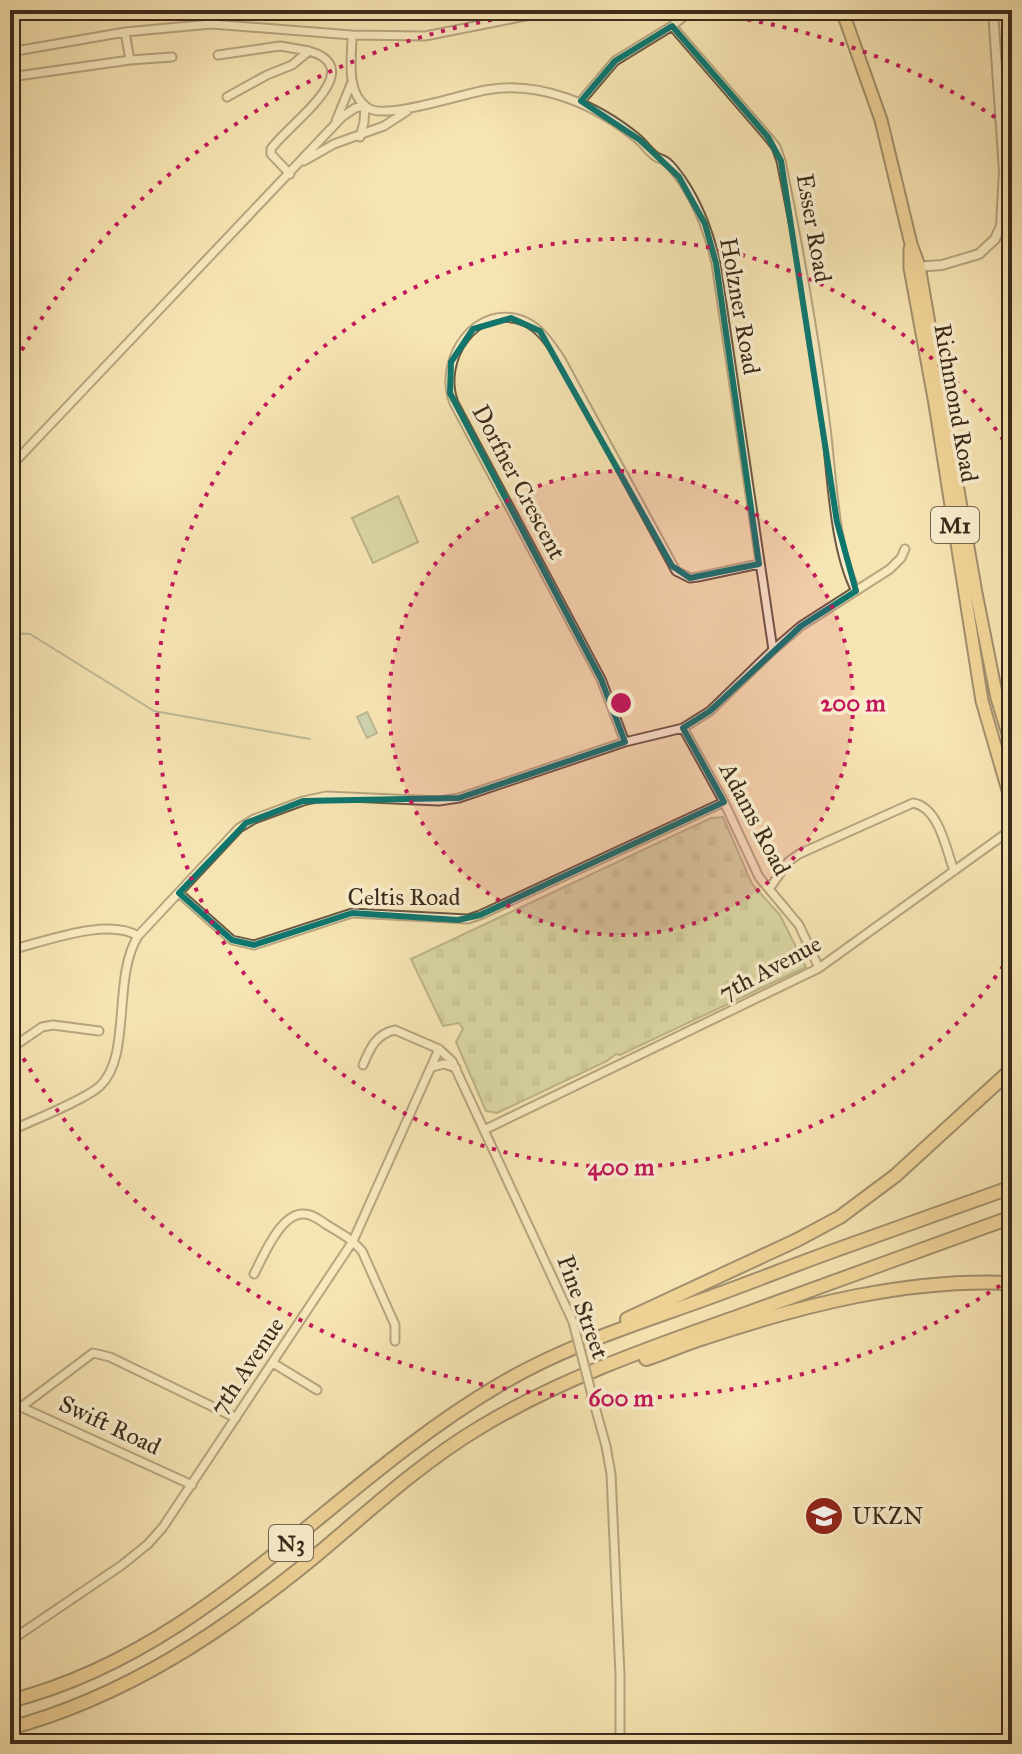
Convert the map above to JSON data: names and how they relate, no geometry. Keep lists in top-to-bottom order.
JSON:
{
  "streets": {
    "highway": ["Richmond Road", "M1", "N3"],
    "street": [
      "Esser Road",
      "Holzner Road",
      "Dorfner Crescent",
      "Adams Road",
      "Celtis Road",
      "7th Avenue",
      "Pine Street",
      "Swift Road"
    ]
  },
  "crossings": [
    ["Holzner Road", "Dorfner Crescent"],
    ["Adams Road", "Celtis Road"],
    ["Adams Road", "7th Avenue"],
    ["7th Avenue", "Pine Street"],
    ["7th Avenue", "Swift Road"]
  ],
  "places": {
    "school or university": ["UKZN"]
  },
  "rings": ["200 m", "400 m", "600 m"]
}
